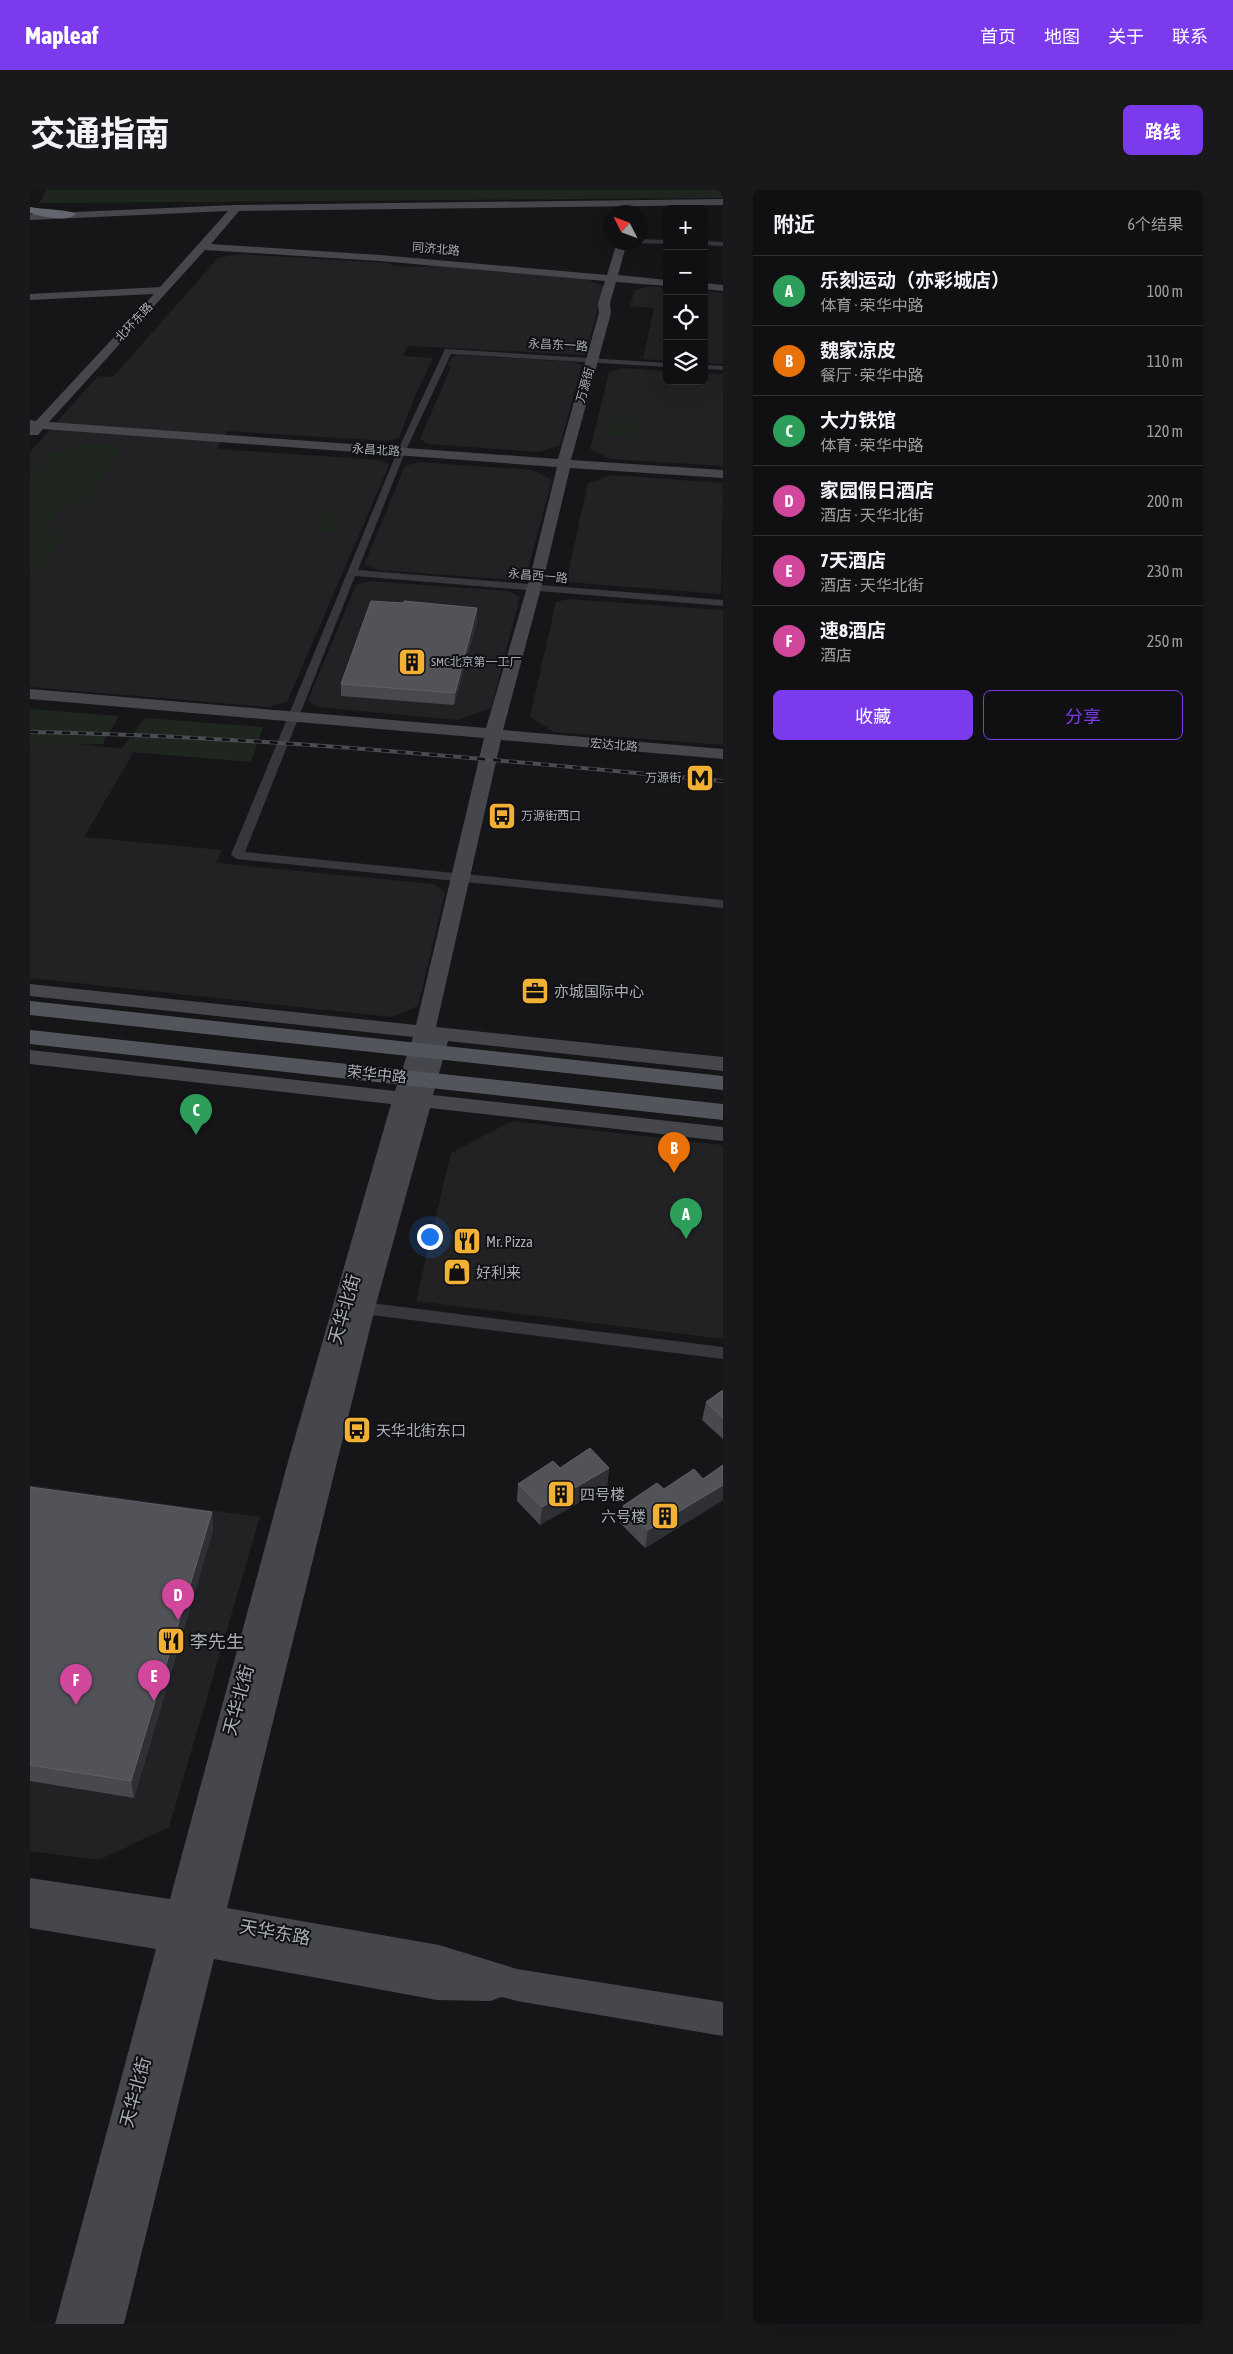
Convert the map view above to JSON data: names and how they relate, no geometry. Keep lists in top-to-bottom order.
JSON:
{
  "streets": {
    "main road": ["荣华中路"],
    "street": [
      "同济北路",
      "北环东路",
      "永昌东一路",
      "万源街",
      "永昌北路",
      "永昌西一路",
      "宏达北路",
      "天华北街",
      "天华东路"
    ]
  },
  "crossings": [
    ["同济北路", "北环东路"],
    ["同济北路", "万源街"],
    ["北环东路", "永昌北路"],
    ["永昌东一路", "万源街"],
    ["永昌东一路", "永昌北路"],
    ["万源街", "永昌北路"],
    ["万源街", "永昌西一路"],
    ["万源街", "宏达北路"],
    ["万源街", "荣华中路"],
    ["荣华中路", "天华北街"],
    ["天华北街", "天华东路"]
  ],
  "places": {
    "building": ["SMC北京第一工厂", "四号楼", "六号楼"],
    "metro station": ["万源街"],
    "bus stop": ["万源街西口", "天华北街东口"],
    "office": ["亦城国际中心"],
    "restaurant": ["Mr. Pizza", "李先生"],
    "shop": ["好利来"]
  },
  "north": "top left",
  "page": {
    "header": "Mapleaf",
    "nav": [
      "首页",
      "地图",
      "关于",
      "联系"
    ],
    "title": "交通指南",
    "buttons": [
      "路线",
      ["收藏", "分享"]
    ],
    "heading": ["附近", "6个结果"],
    "map_buttons": ["+", "−"],
    "list": [
      {
        "mark": "A",
        "name": "乐刻运动（亦彩城店）",
        "note": "体育 · 荣华中路",
        "value": "100 m"
      },
      {
        "mark": "B",
        "name": "魏家凉皮",
        "note": "餐厅 · 荣华中路",
        "value": "110 m"
      },
      {
        "mark": "C",
        "name": "大力铁馆",
        "note": "体育 · 荣华中路",
        "value": "120 m"
      },
      {
        "mark": "D",
        "name": "家园假日酒店",
        "note": "酒店 · 天华北街",
        "value": "200 m"
      },
      {
        "mark": "E",
        "name": "7天酒店",
        "note": "酒店 · 天华北街",
        "value": "230 m"
      },
      {
        "mark": "F",
        "name": "速8酒店",
        "note": "酒店",
        "value": "250 m"
      }
    ],
    "pins": [
      "C",
      "B",
      "A",
      "D",
      "E",
      "F"
    ]
  }
}
